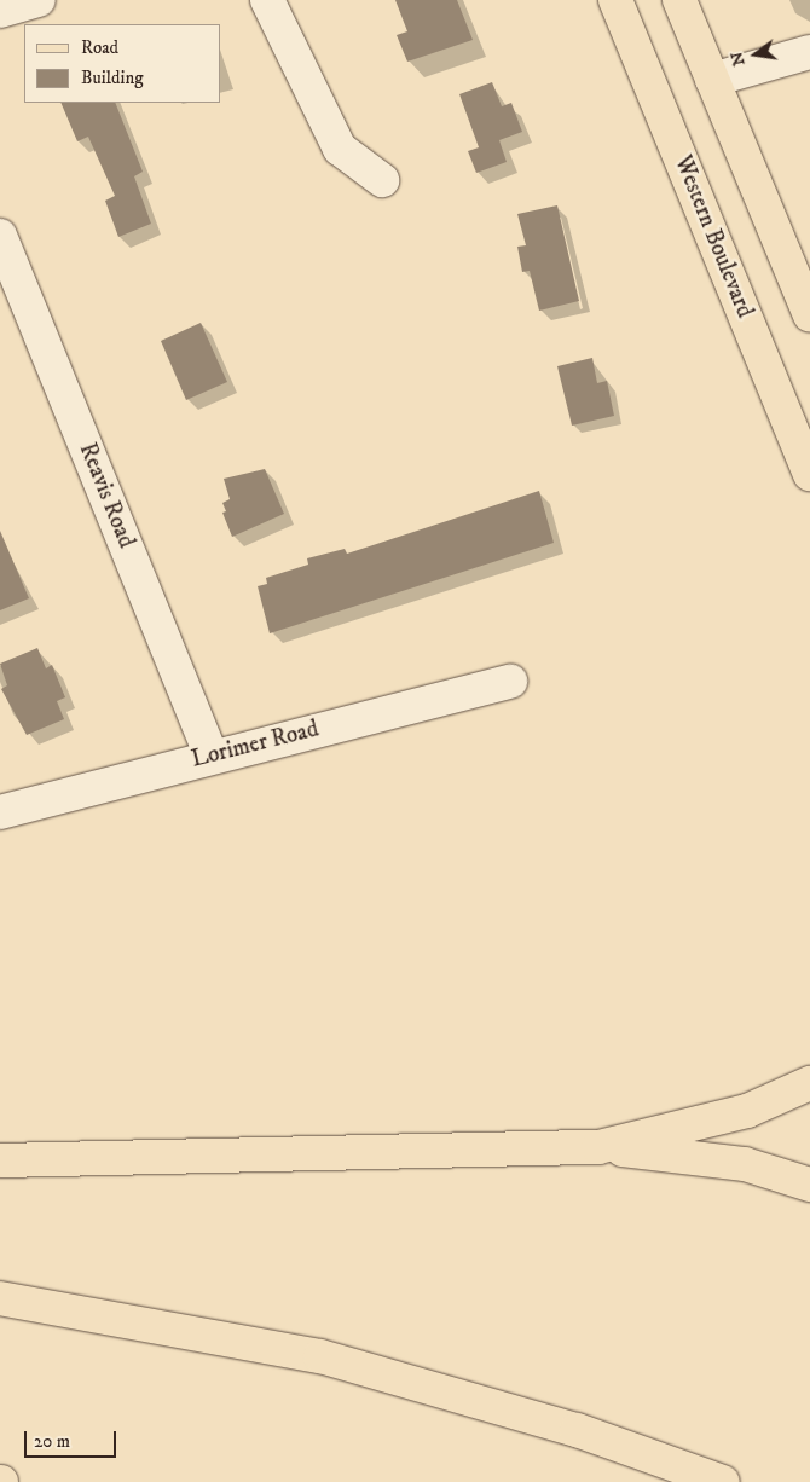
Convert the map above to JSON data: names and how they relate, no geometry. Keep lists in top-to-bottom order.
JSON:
{
  "streets": {
    "main road": ["Western Boulevard"],
    "street": ["Reavis Road", "Lorimer Road"]
  },
  "crossings": [
    ["Reavis Road", "Lorimer Road"]
  ],
  "legend": ["Road", "Building"],
  "scale_bar": "20 m",
  "north": "left"
}
